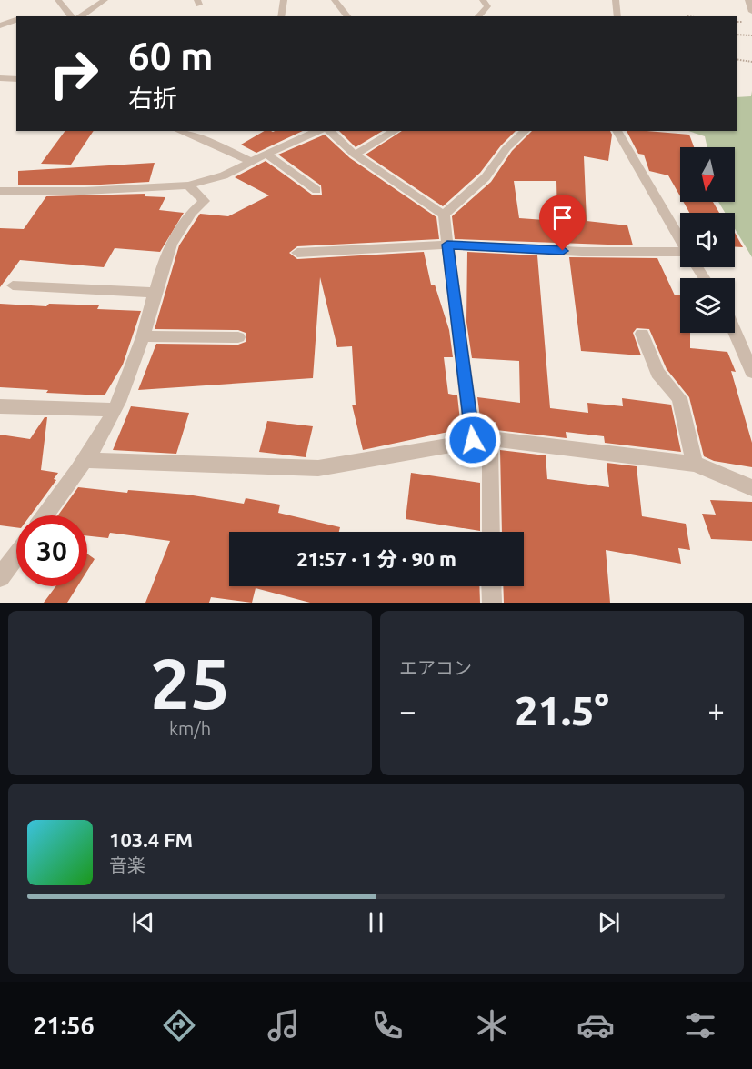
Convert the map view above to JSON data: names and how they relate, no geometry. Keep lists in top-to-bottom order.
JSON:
{
  "north": "bottom",
  "page": {
    "turn": ["60 m", "右折"],
    "limit": "30",
    "trip": "21:57 · 1 分 · 90 m",
    "tile": [
      ["25", "km/h"],
      "エアコン"
    ],
    "heat": ["−", "21.5°", "+"],
    "song": ["103.4 FM", "音楽"],
    "tabs": "21:56"
  }
}
